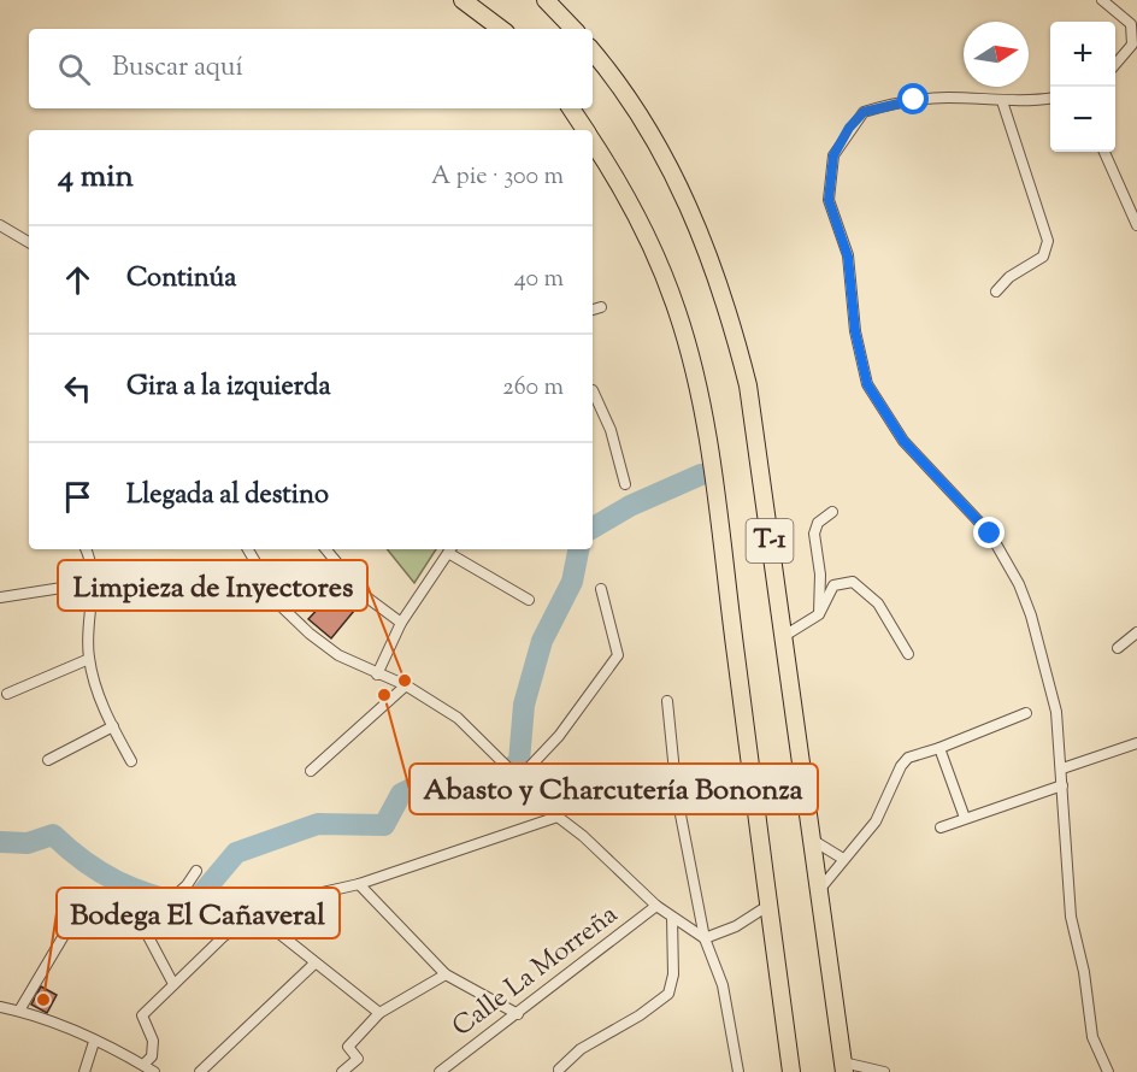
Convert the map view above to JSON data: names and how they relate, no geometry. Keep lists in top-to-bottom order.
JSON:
{
  "streets": {
    "highway": ["T-1"],
    "street": ["Calle La Morreña"]
  },
  "places": ["Limpieza de Inyectores", "Abasto y Charcutería Bononza", "Bodega El Cañaveral"],
  "north": "right",
  "page": {
    "map_buttons": ["+", "−"],
    "search": "Buscar aquí",
    "heading": ["4 min", "A pie · 300 m"],
    "list": [
      ["Continúa", "40 m"],
      ["Gira a la izquierda", "260 m"],
      "Llegada al destino"
    ]
  }
}
